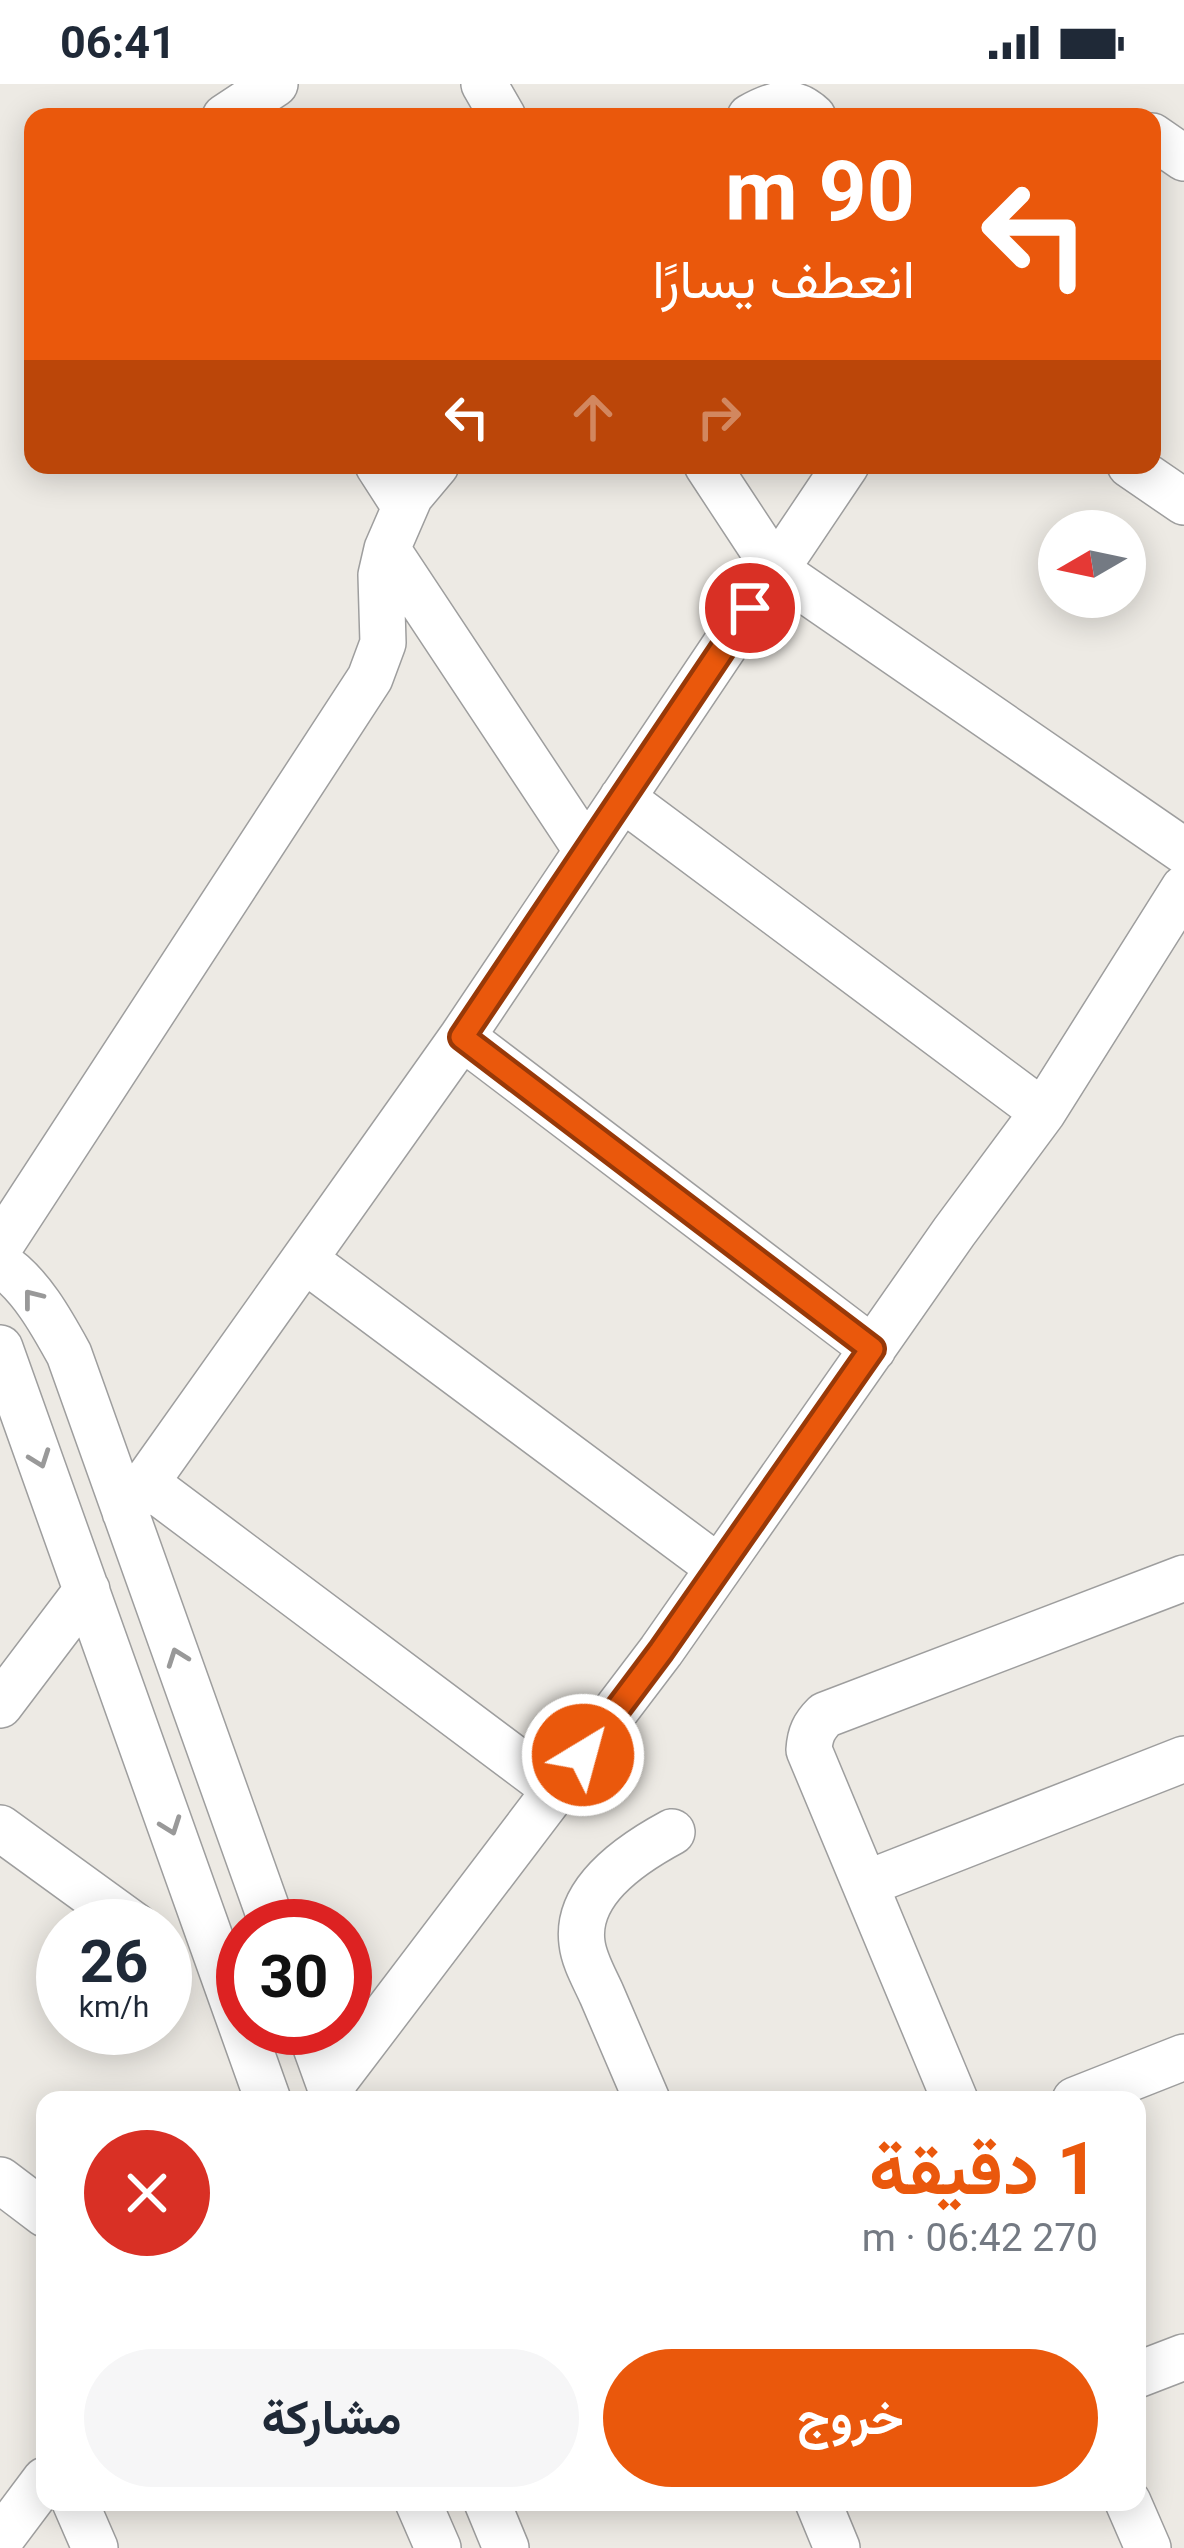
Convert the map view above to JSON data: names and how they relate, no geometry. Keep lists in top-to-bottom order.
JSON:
{
  "north": "left",
  "page": {
    "status": "06:41",
    "turn": ["90 m", "انعطف يسارًا"],
    "speed": "26 km/h",
    "limit": "30",
    "heading": ["1 دقيقة", "270 m · 06:42"],
    "buttons": ["خروج", "مشاركة"]
  }
}
